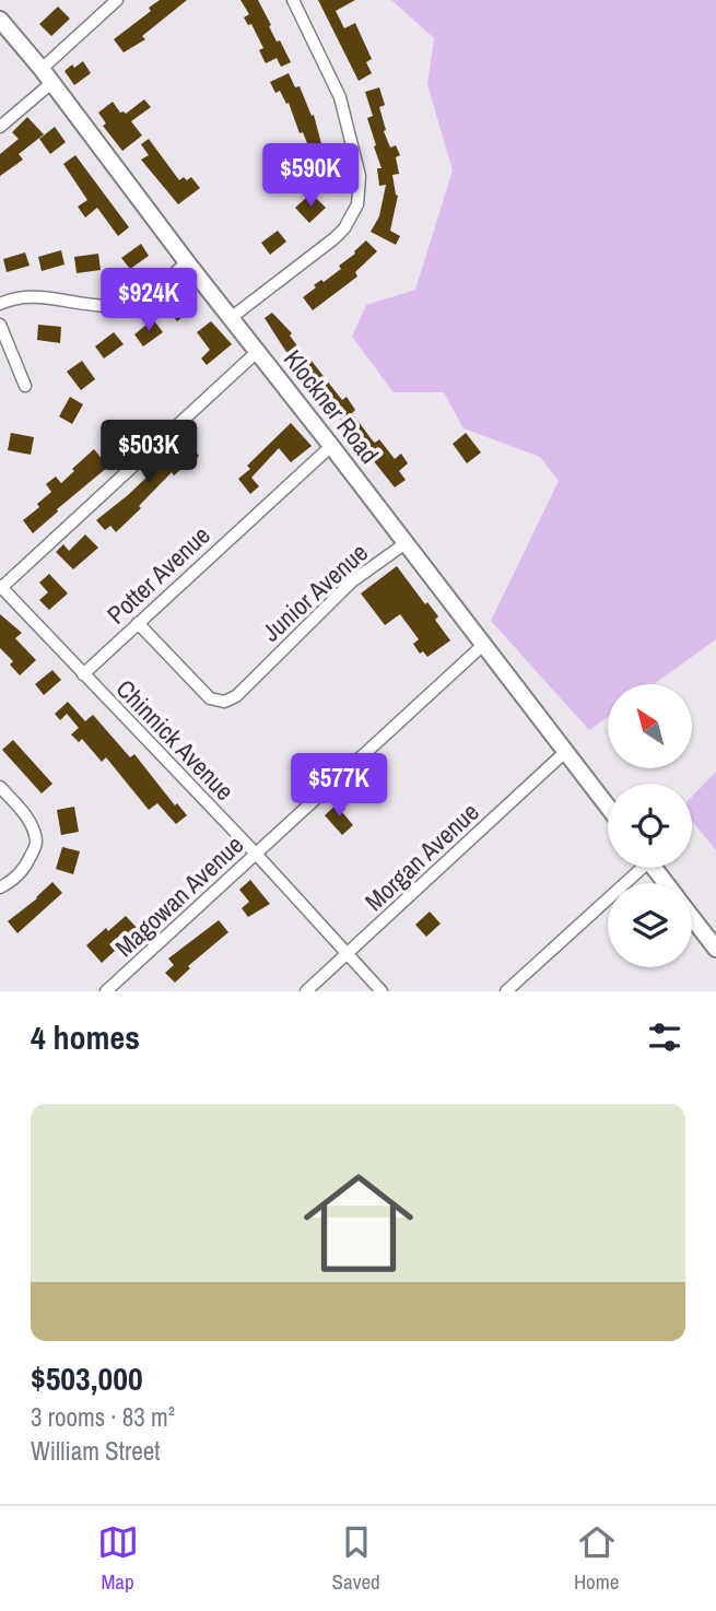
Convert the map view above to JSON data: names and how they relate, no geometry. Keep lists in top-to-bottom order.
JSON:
{
  "streets": {
    "main road": ["Klockner Road"],
    "street": [
      "Potter Avenue",
      "Junior Avenue",
      "Chinnick Avenue",
      "Morgan Avenue",
      "Magowan Avenue"
    ]
  },
  "crossings": [
    ["Klockner Road", "Potter Avenue"],
    ["Klockner Road", "Junior Avenue"],
    ["Klockner Road", "Morgan Avenue"],
    ["Klockner Road", "Magowan Avenue"],
    ["Potter Avenue", "Junior Avenue"],
    ["Potter Avenue", "Chinnick Avenue"],
    ["Chinnick Avenue", "Morgan Avenue"],
    ["Chinnick Avenue", "Magowan Avenue"]
  ],
  "north": "top left",
  "page": {
    "price": [
      "$590K",
      "$924K",
      "$503K",
      "$577K"
    ],
    "heading": "4 homes",
    "list": [
      {
        "name": "$503,000",
        "note": "3 rooms · 83 m² · William Street"
      }
    ],
    "tabs": ["Map", "Saved", "Home"]
  }
}
